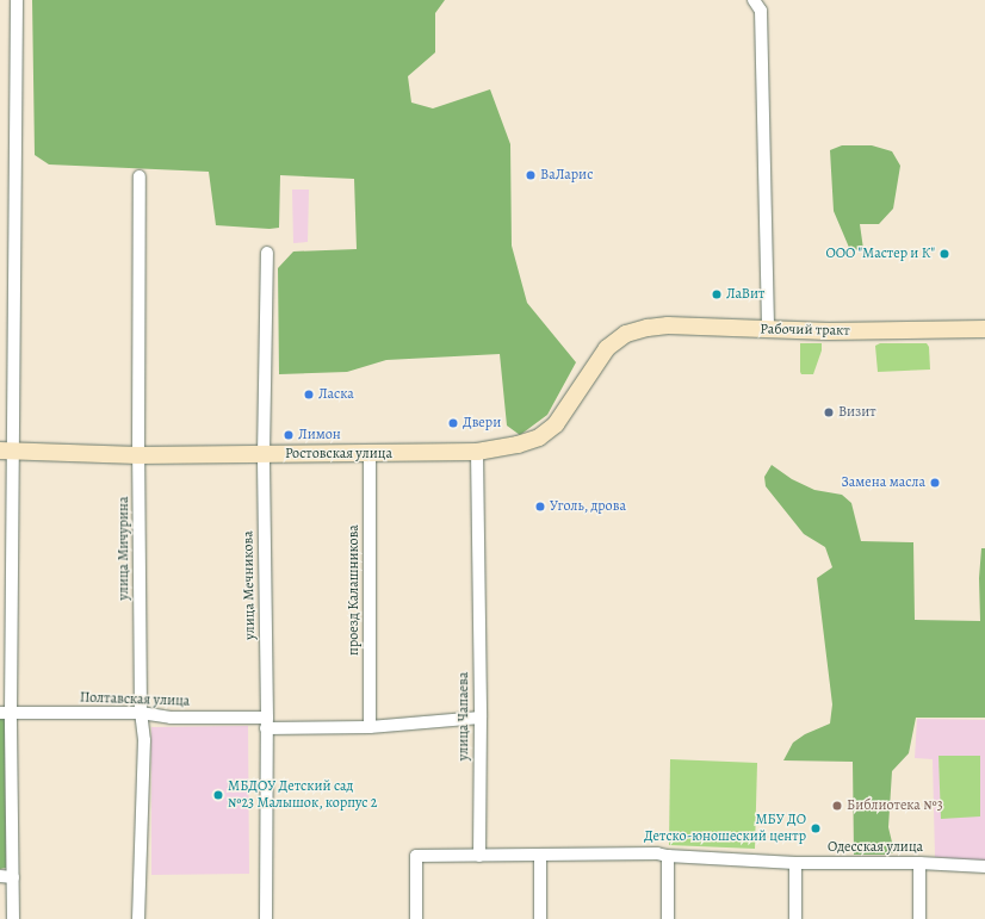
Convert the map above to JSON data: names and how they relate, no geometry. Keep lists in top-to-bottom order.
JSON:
{
  "streets": {
    "street": [
      "Рабочий тракт",
      "Ростовская улица",
      "улица Мичурина",
      "улица Мечникова",
      "проезд Калашникова",
      "Полтавская улица",
      "улица Чапаева",
      "Одесская улица"
    ]
  },
  "crossings": [
    ["Рабочий тракт", "Ростовская улица"],
    ["Ростовская улица", "улица Мичурина"],
    ["Ростовская улица", "улица Мечникова"],
    ["Ростовская улица", "проезд Калашникова"],
    ["Ростовская улица", "улица Чапаева"],
    ["улица Мичурина", "Полтавская улица"],
    ["улица Мечникова", "Полтавская улица"],
    ["проезд Калашникова", "Полтавская улица"],
    ["Полтавская улица", "улица Чапаева"],
    ["улица Чапаева", "Одесская улица"]
  ],
  "places": [
    "ВаЛарис",
    "ООО \"Мастер и К\"",
    "ЛаВит",
    "Ласка",
    "Визит",
    "Двери",
    "Лимон",
    "Замена масла",
    "Уголь, дрова",
    "МБДОУ Детский сад №23 Малышок, корпус 2",
    "Библиотека №3",
    "МБУ ДО Детско-юношеский центр"
  ]
}
